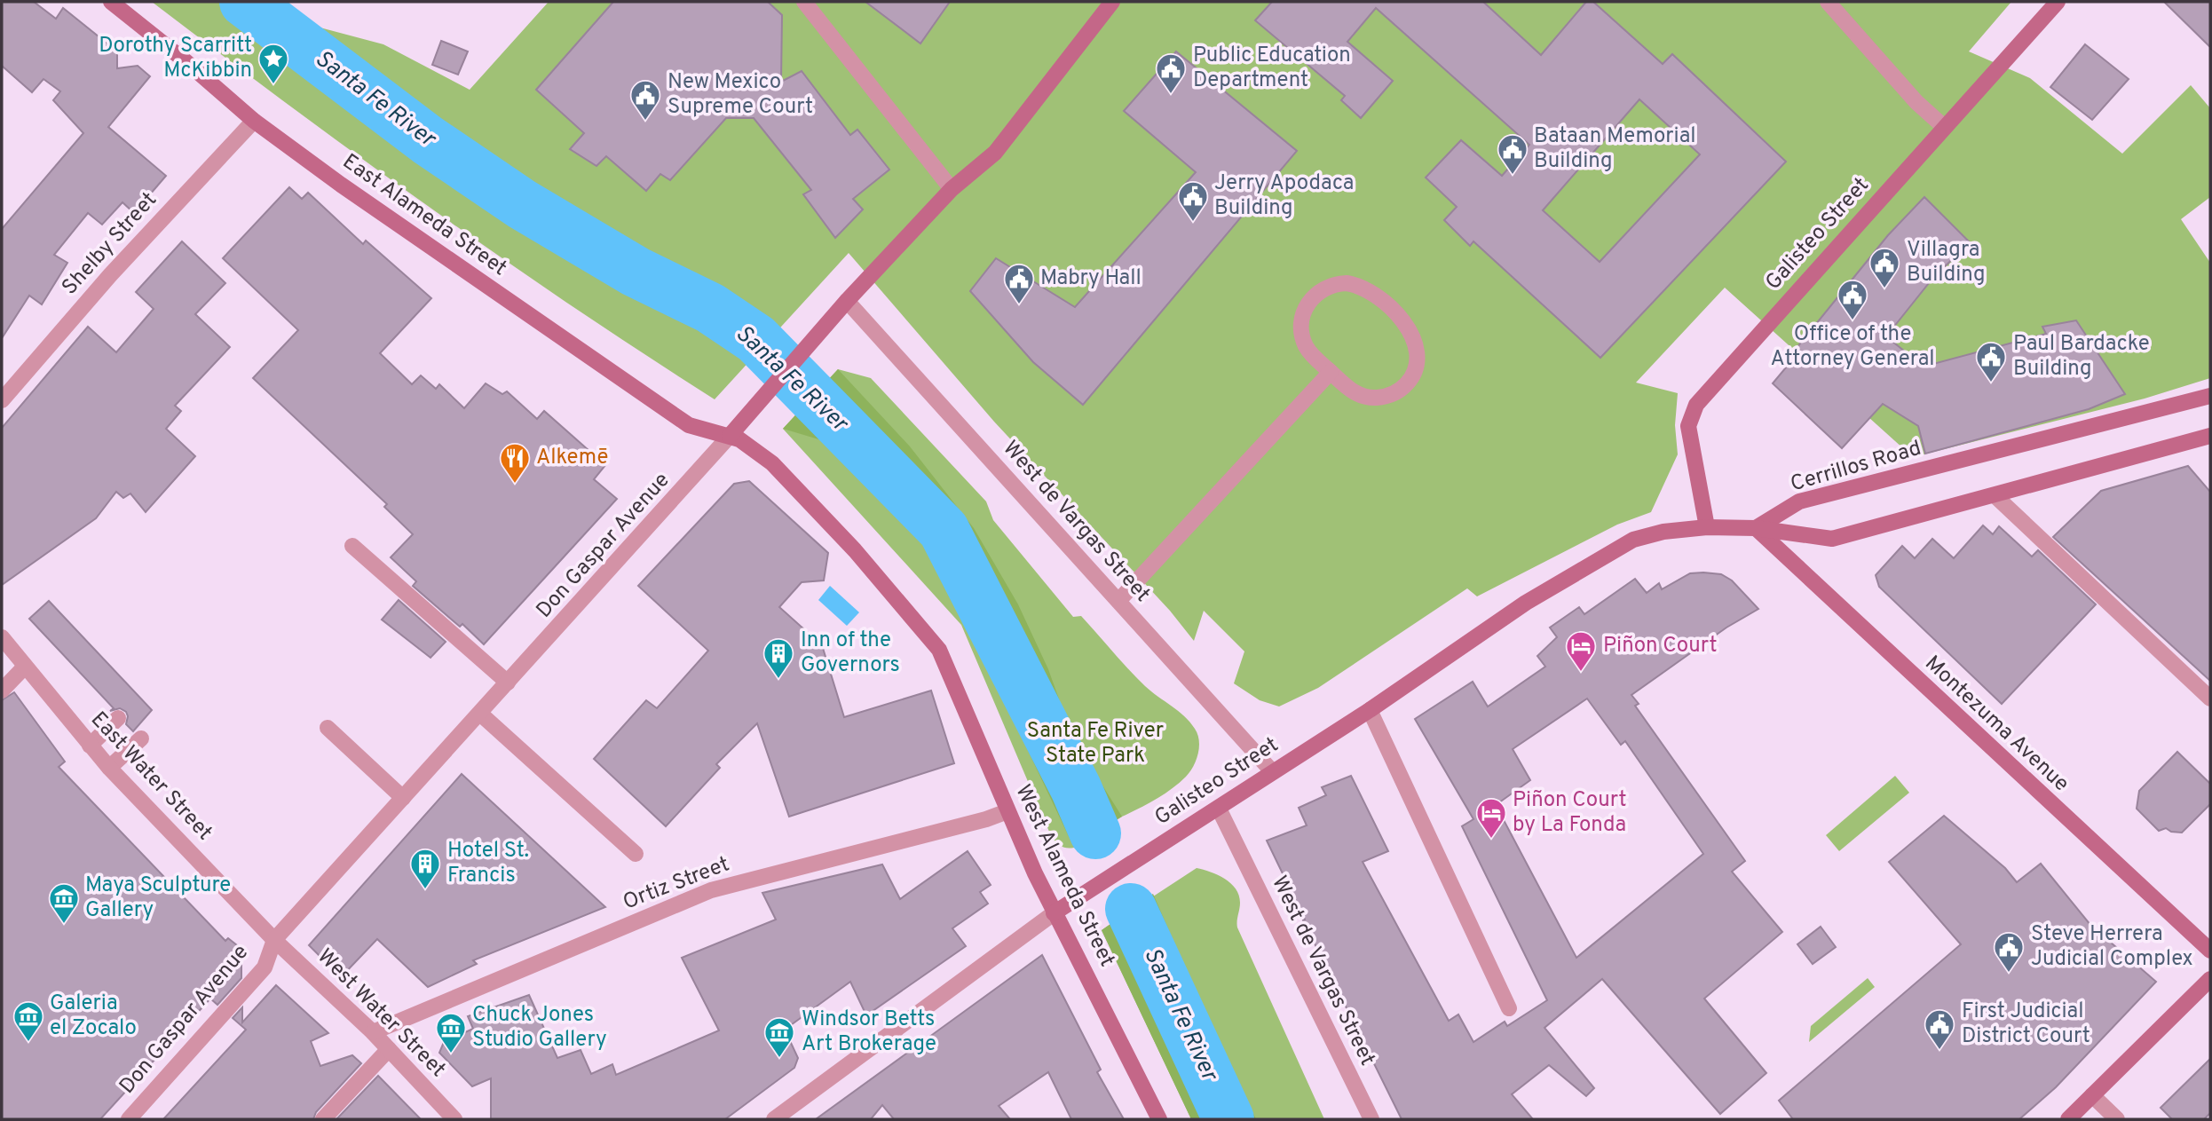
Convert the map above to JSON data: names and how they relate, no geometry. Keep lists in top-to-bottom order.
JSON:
{
  "streets": {
    "street": [
      "East Alameda Street",
      "Galisteo Street",
      "Shelby Street",
      "Cerrillos Road",
      "West de Vargas Street",
      "Don Gaspar Avenue",
      "Montezuma Avenue",
      "East Water Street",
      "West Alameda Street",
      "Ortiz Street",
      "West Water Street"
    ]
  },
  "crossings": [
    ["East Alameda Street", "Shelby Street"],
    ["East Alameda Street", "Don Gaspar Avenue"],
    ["East Alameda Street", "West Alameda Street"],
    ["Galisteo Street", "Cerrillos Road"],
    ["Galisteo Street", "West de Vargas Street"],
    ["Galisteo Street", "Montezuma Avenue"],
    ["Galisteo Street", "West Alameda Street"],
    ["Cerrillos Road", "Montezuma Avenue"],
    ["West de Vargas Street", "Don Gaspar Avenue"],
    ["Don Gaspar Avenue", "East Water Street"],
    ["Don Gaspar Avenue", "West Alameda Street"],
    ["Don Gaspar Avenue", "West Water Street"],
    ["East Water Street", "West Water Street"],
    ["West Alameda Street", "Ortiz Street"],
    ["Ortiz Street", "West Water Street"]
  ],
  "water": ["Santa Fe River"],
  "parks": ["Santa Fe River State Park"],
  "places": {
    "place": ["Dorothy Scarritt McKibbin"],
    "public building": [
      "Public Education Department",
      "New Mexico Supreme Court",
      "Bataan Memorial Building",
      "Jerry Apodaca Building",
      "Villagra Building",
      "Mabry Hall",
      "Office of the Attorney General",
      "Paul Bardacke Building",
      "Steve Herrera Judicial Complex",
      "First Judicial District Court"
    ],
    "restaurant": ["Alkemē"],
    "hotel": ["Piñon Court", "Piñon Court by La Fonda"],
    "building": ["Inn of the Governors", "Hotel St. Francis"],
    "museum": [
      "Maya Sculpture Gallery",
      "Galeria el Zocalo",
      "Chuck Jones Studio Gallery",
      "Windsor Betts Art Brokerage"
    ]
  }
}
